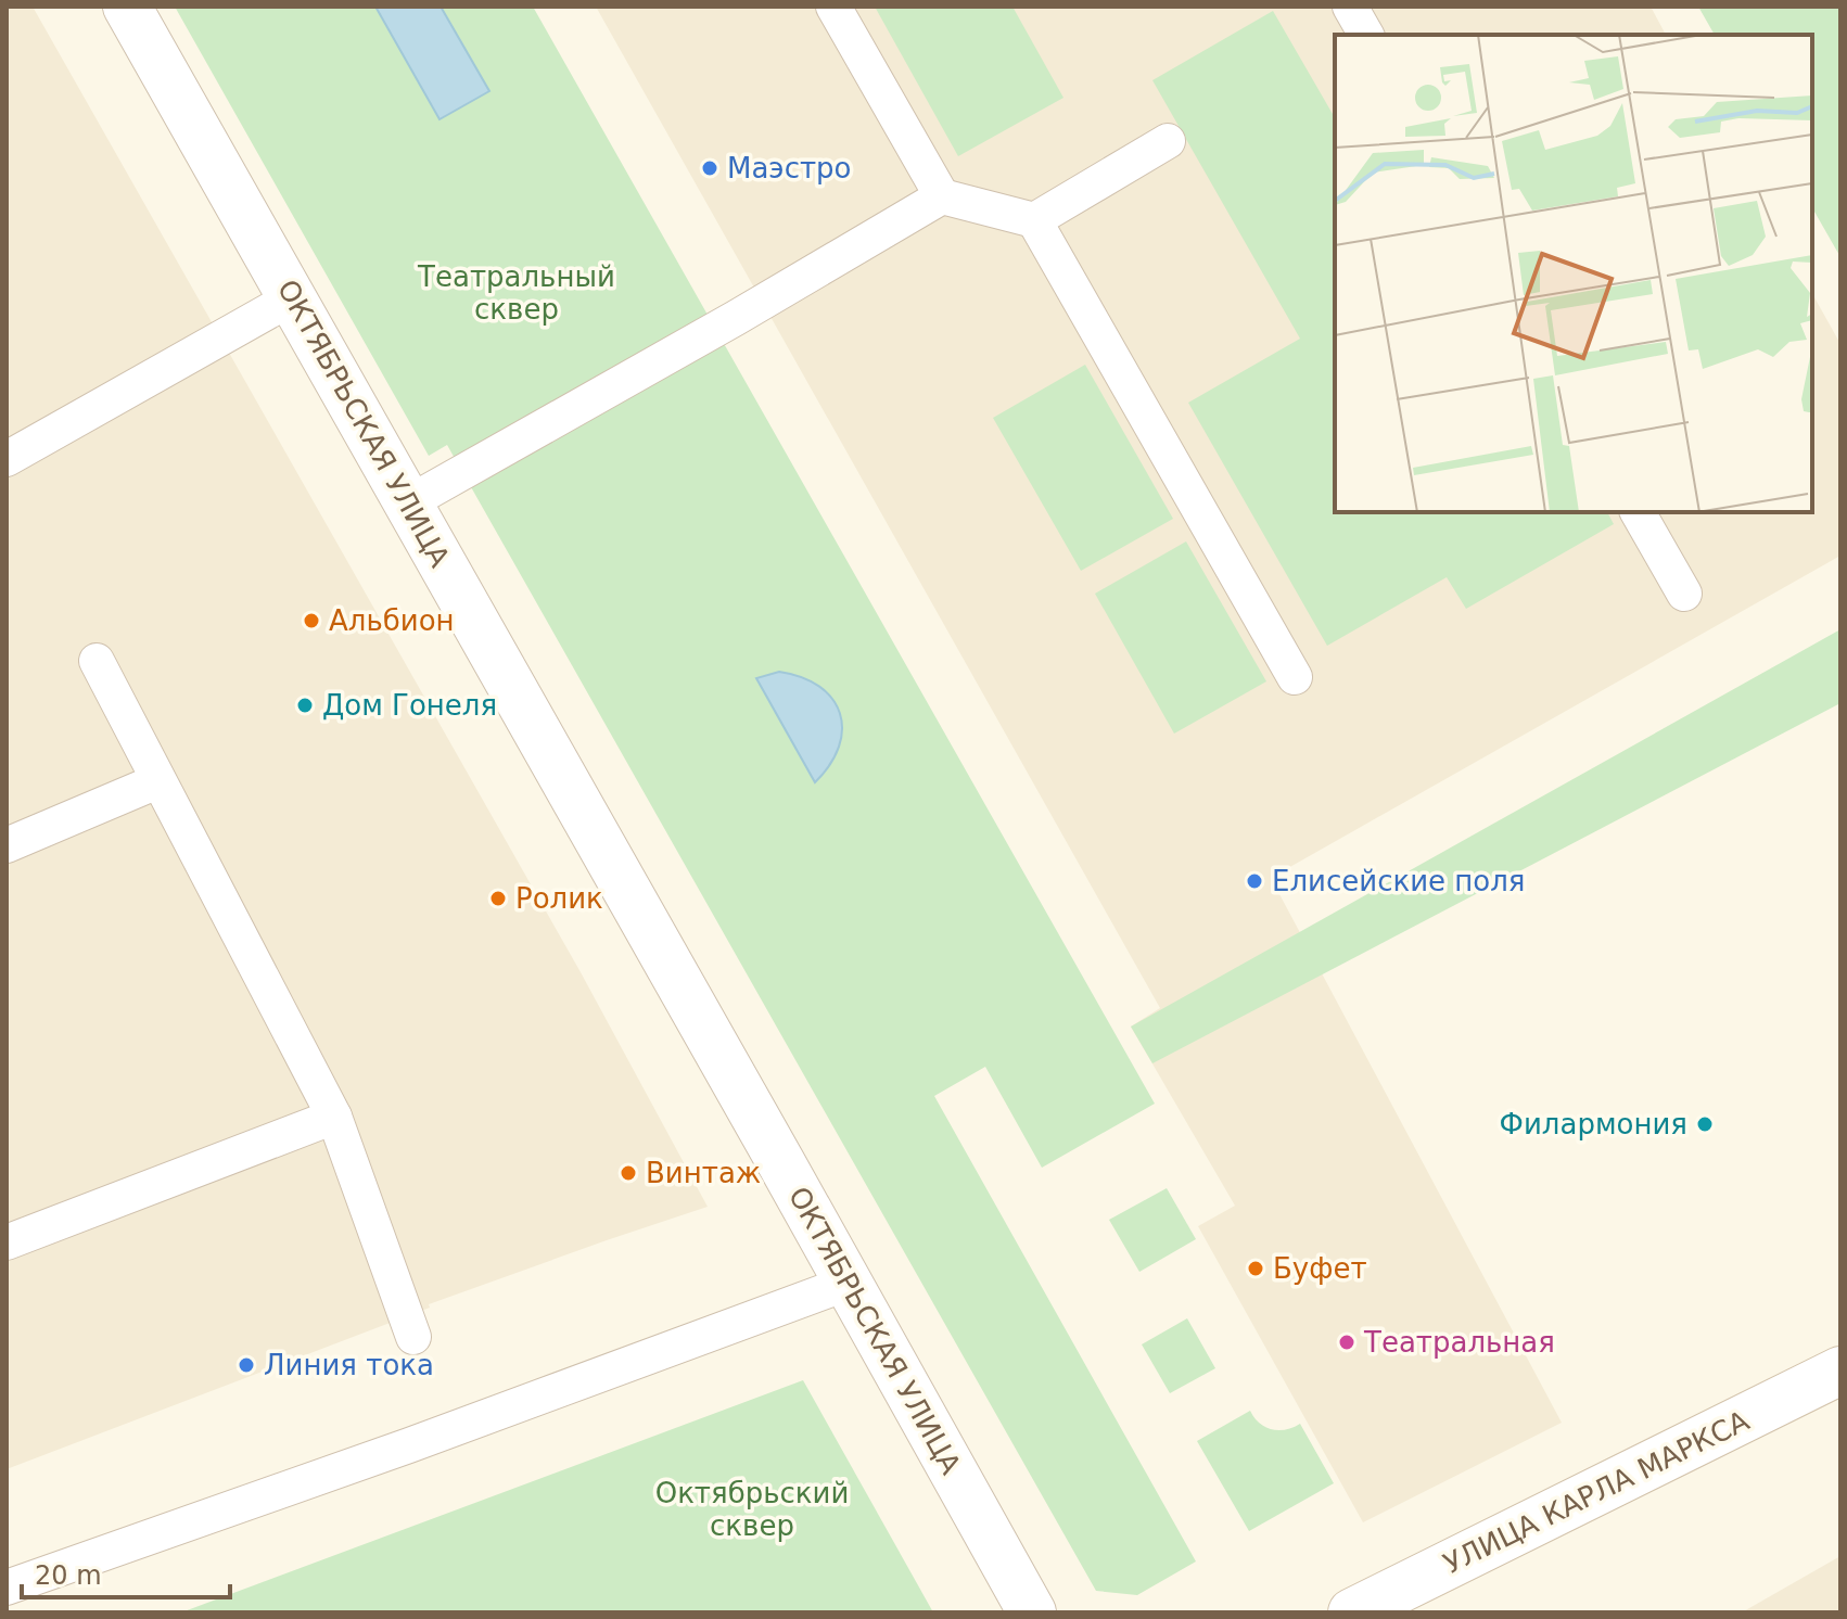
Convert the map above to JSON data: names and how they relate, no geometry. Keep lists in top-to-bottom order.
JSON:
{
  "streets": {
    "street": ["ОКТЯБРЬСКАЯ УЛИЦА", "УЛИЦА КАРЛА МАРКСА"]
  },
  "parks": ["Театральный сквер", "Октябрьский сквер"],
  "places": [
    "Маэстро",
    "Альбион",
    "Дом Гонеля",
    "Елисейские поля",
    "Ролик",
    "Филармония",
    "Винтаж",
    "Буфет",
    "Театральная",
    "Линия тока"
  ],
  "scale_bar": "20 m"
}
